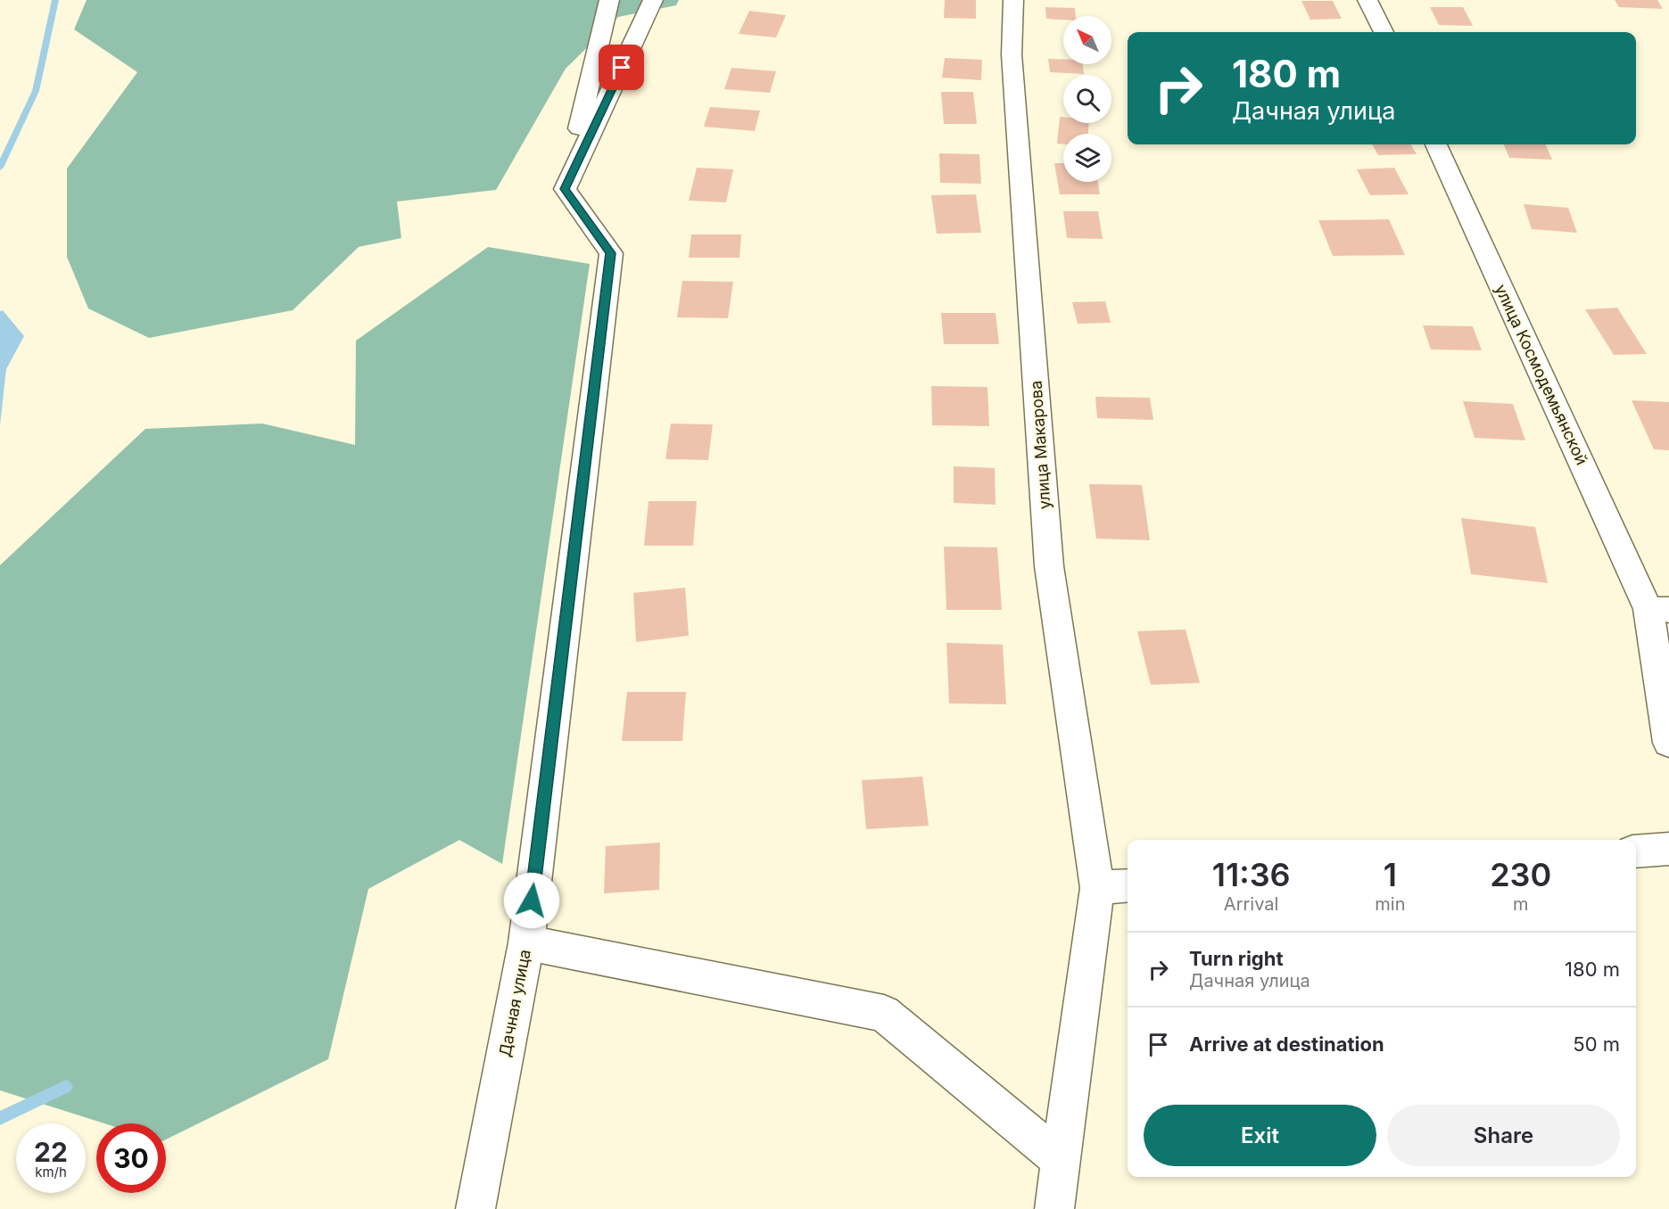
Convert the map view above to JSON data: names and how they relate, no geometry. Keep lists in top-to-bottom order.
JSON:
{
  "streets": {
    "street": ["улица Космодемьянской", "улица Макарова", "Дачная улица"]
  },
  "north": "top left",
  "page": {
    "turn": ["180 m", "Дачная улица"],
    "eta": [
      "11:36",
      "Arrival",
      "1",
      "min",
      "230",
      "m"
    ],
    "list": [
      {
        "name": "Turn right",
        "note": "Дачная улица",
        "value": "180 m"
      },
      {
        "name": "Arrive at destination",
        "value": "50 m"
      }
    ],
    "buttons": ["Exit", "Share"],
    "speed": "22 km/h",
    "limit": "30"
  }
}
